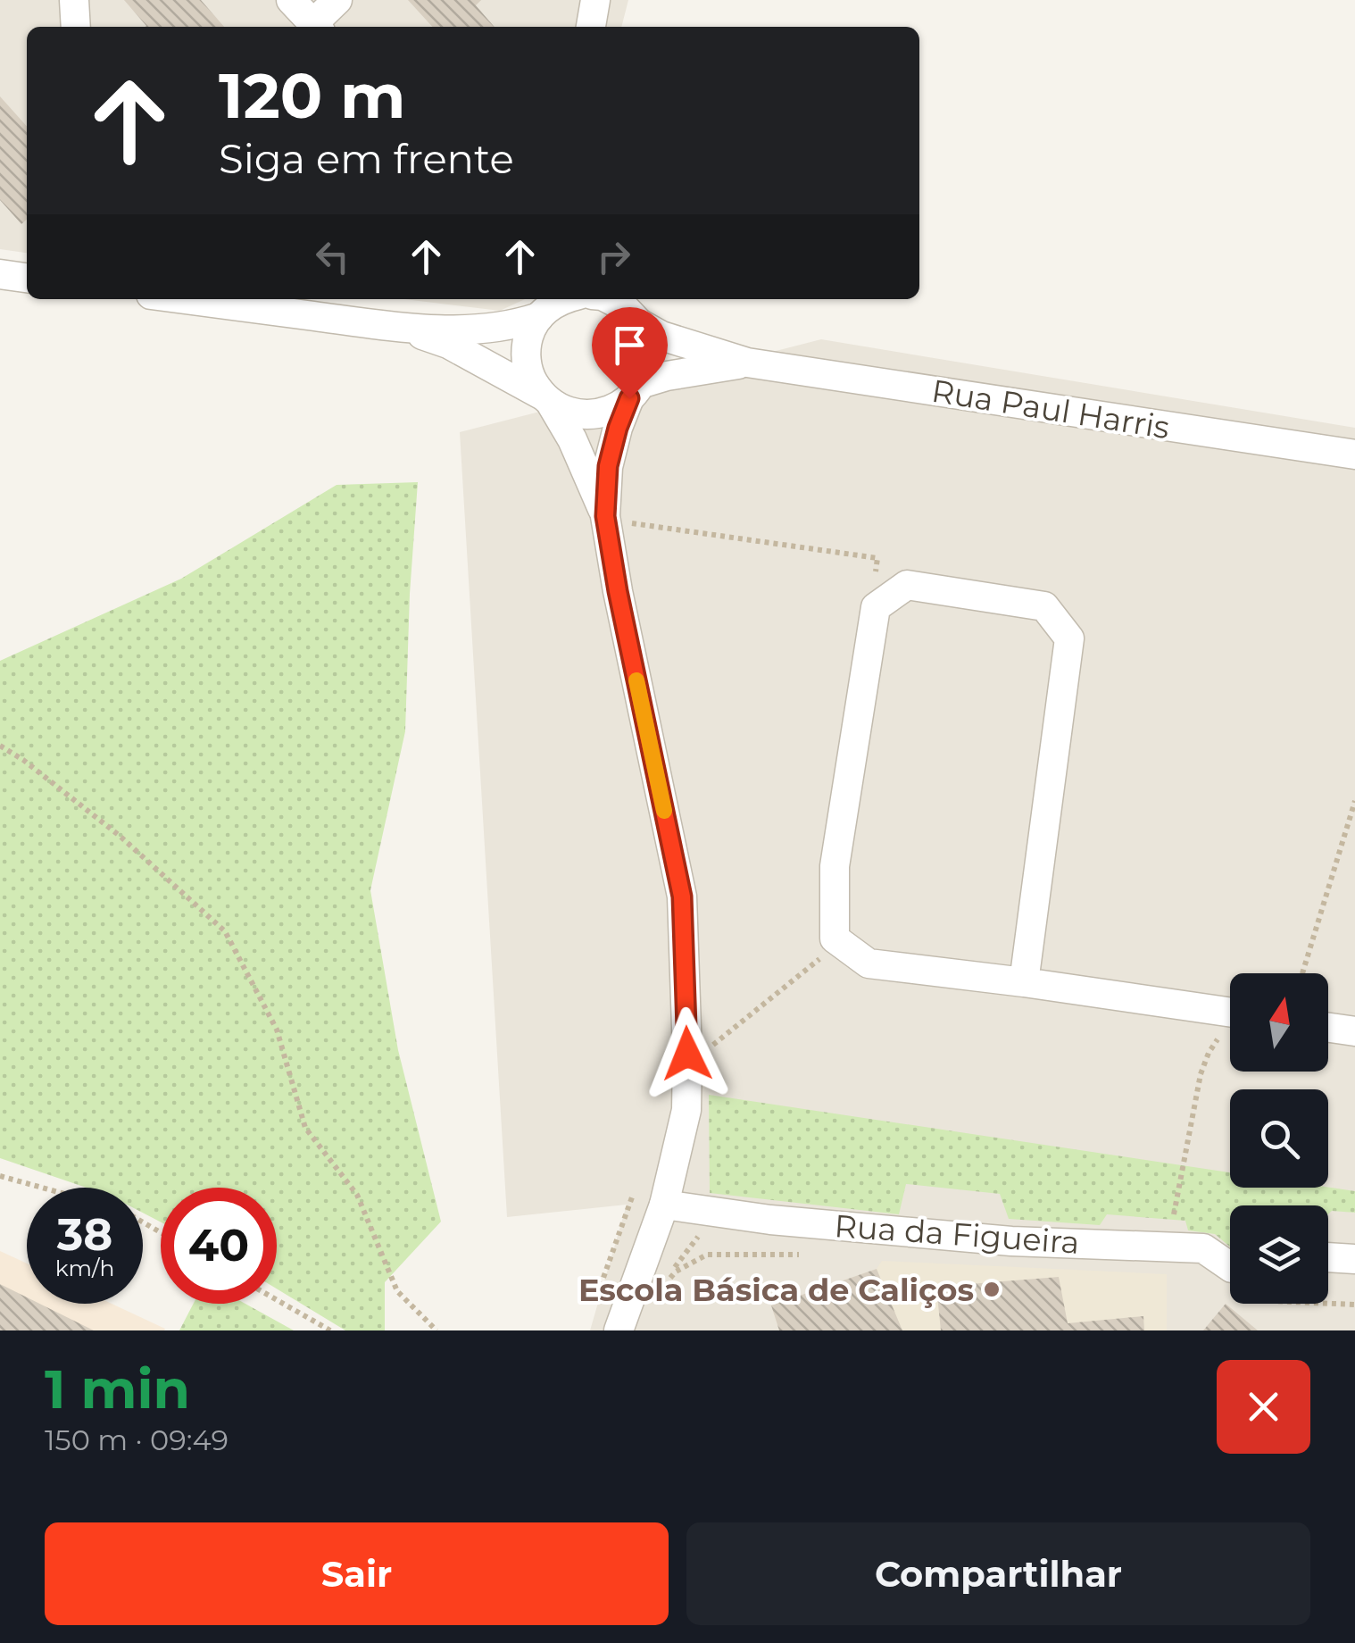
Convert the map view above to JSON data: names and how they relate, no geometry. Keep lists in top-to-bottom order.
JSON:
{
  "streets": {
    "street": ["Rua Paul Harris", "Rua da Figueira"]
  },
  "places": ["Escola Básica de Caliços"],
  "north": "top",
  "page": {
    "turn": ["120 m", "Siga em frente"],
    "speed": "38 km/h",
    "limit": "40",
    "heading": ["1 min", "150 m · 09:49"],
    "buttons": ["Sair", "Compartilhar"]
  }
}
